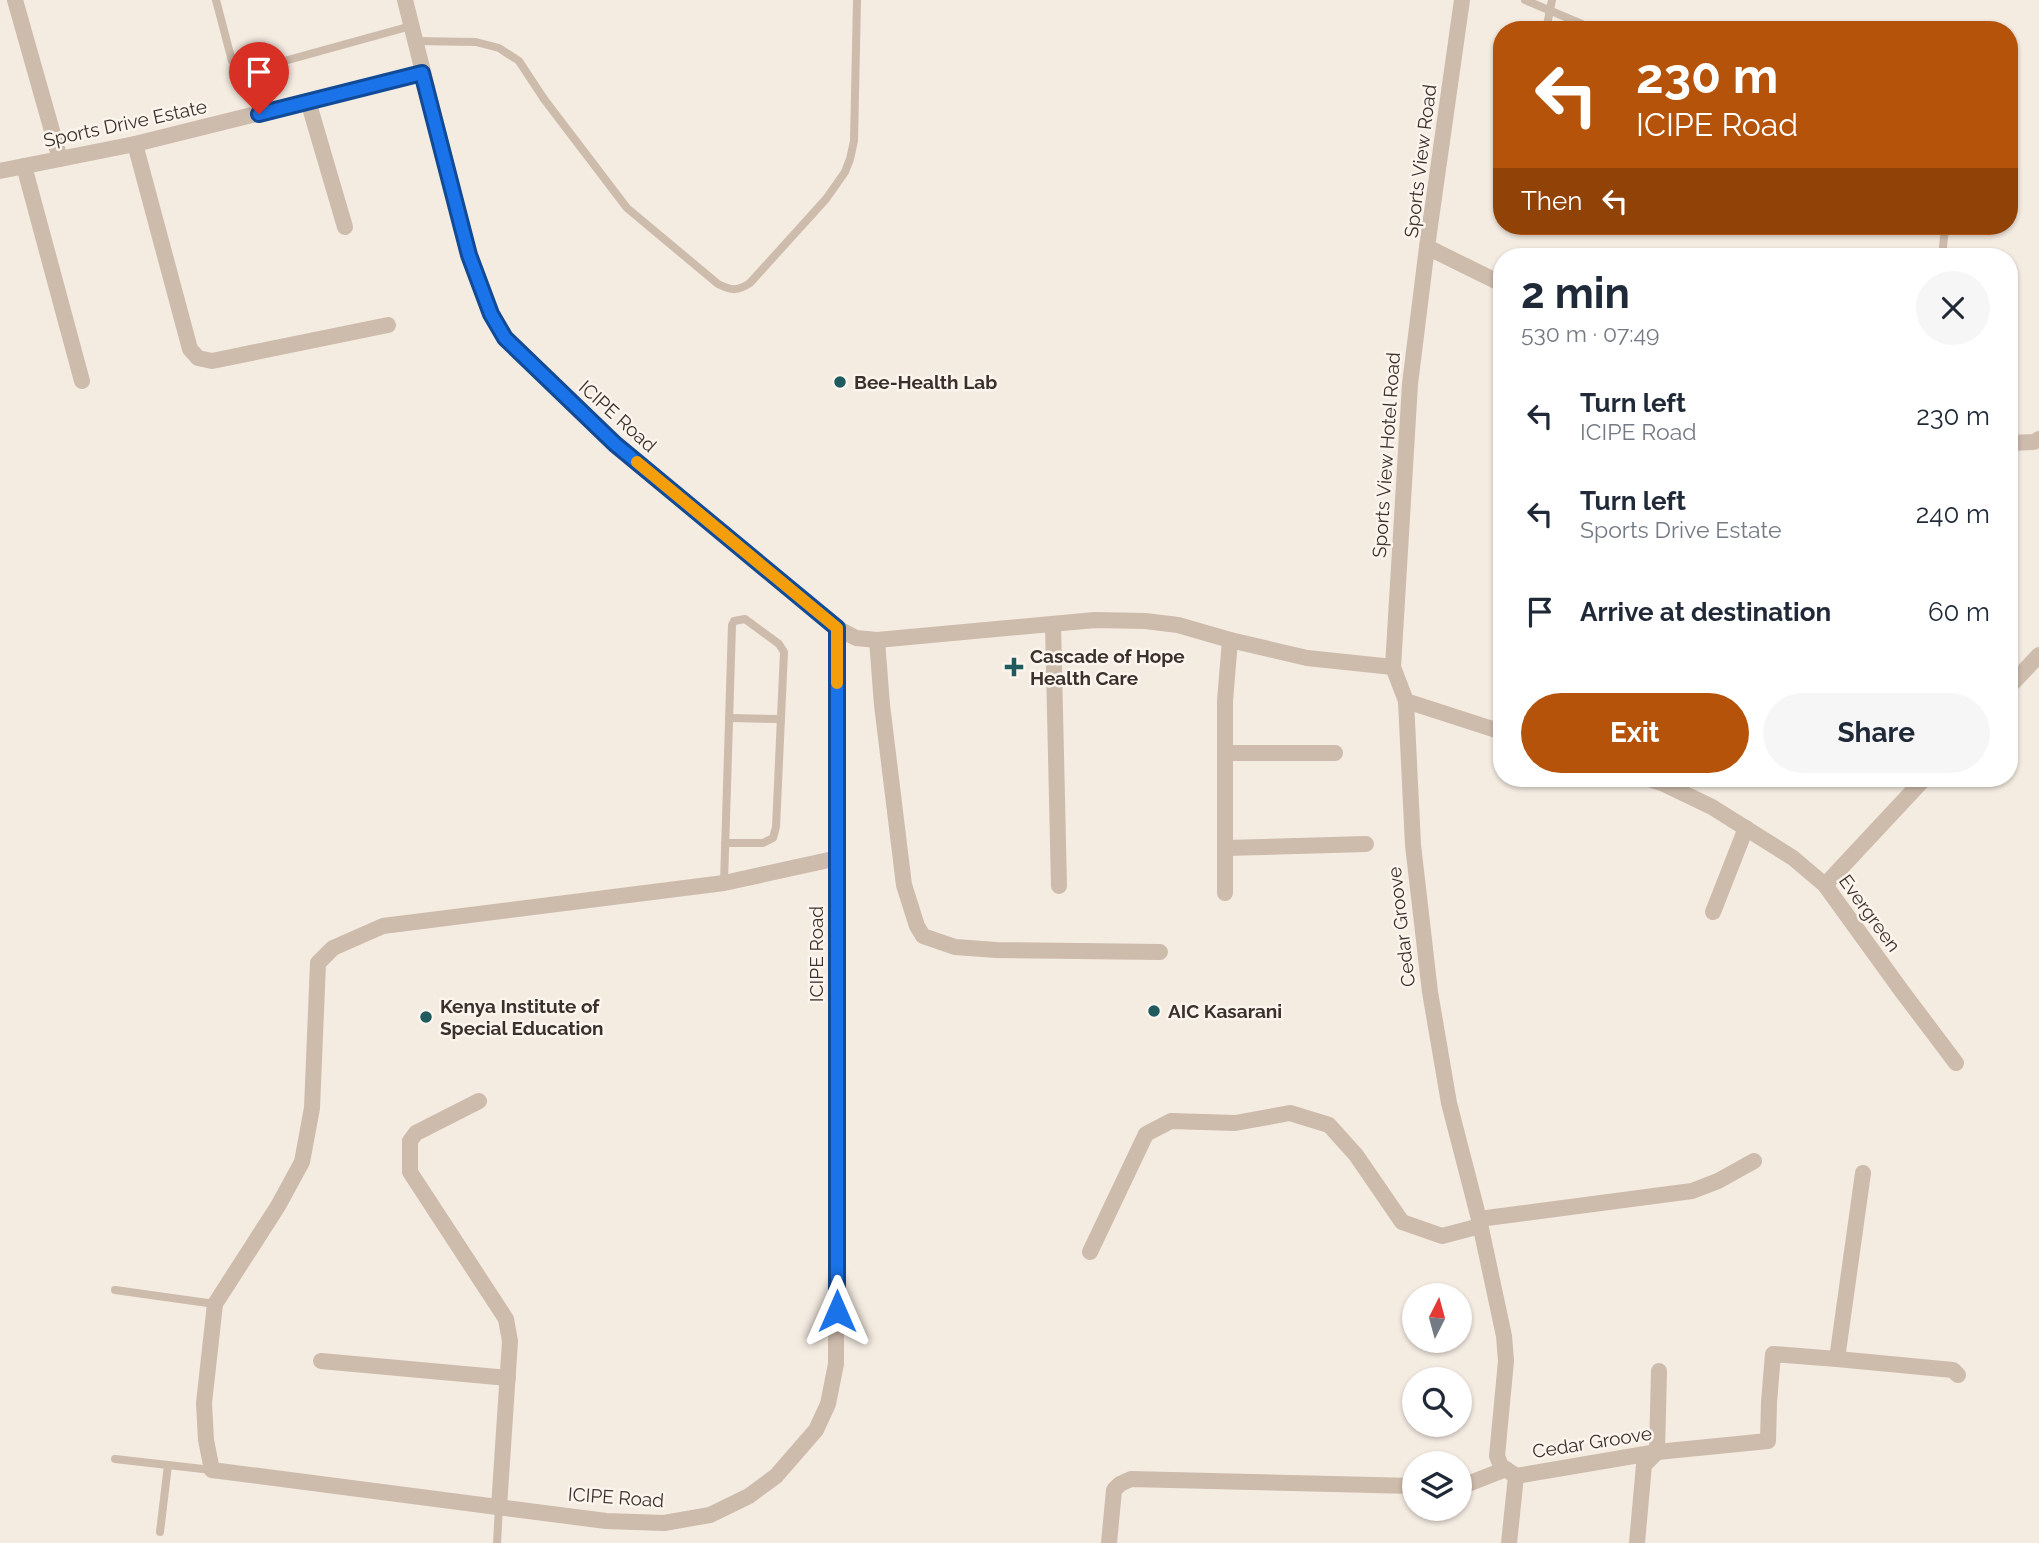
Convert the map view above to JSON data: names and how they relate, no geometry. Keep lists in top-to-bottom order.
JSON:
{
  "streets": {
    "street": [
      "Sports Drive Estate",
      "Sports View Road",
      "ICIPE Road",
      "Sports View Hotel Road",
      "Evergreen",
      "Cedar Groove"
    ]
  },
  "crossings": [
    ["Sports Drive Estate", "ICIPE Road"],
    ["Sports View Road", "Sports View Hotel Road"],
    ["Sports View Hotel Road", "Cedar Groove"]
  ],
  "places": {
    "other": ["Bee-Health Lab", "AIC Kasarani", "Kenya Institute of Special Education"],
    "health": ["Cascade of Hope Health Care"]
  },
  "north": "top",
  "page": {
    "turn": ["230 m", "ICIPE Road"],
    "then": "Then",
    "heading": ["2 min", "530 m · 07:49"],
    "list": [
      {
        "name": "Turn left",
        "note": "ICIPE Road",
        "value": "230 m"
      },
      {
        "name": "Turn left",
        "note": "Sports Drive Estate",
        "value": "240 m"
      },
      {
        "name": "Arrive at destination",
        "value": "60 m"
      }
    ],
    "buttons": ["Exit", "Share"]
  }
}
